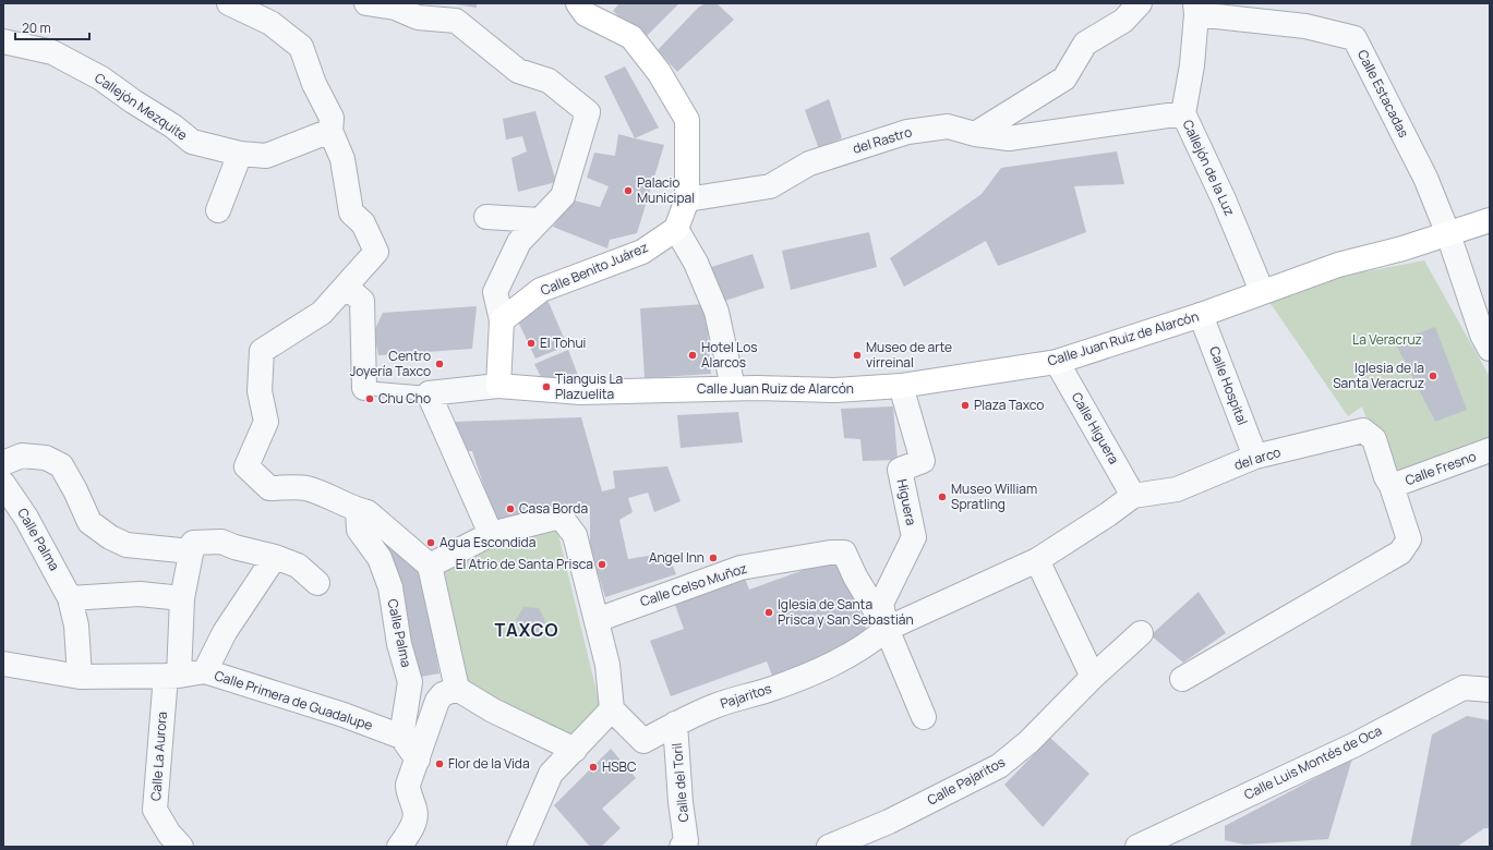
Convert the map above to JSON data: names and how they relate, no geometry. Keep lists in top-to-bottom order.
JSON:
{
  "streets": {
    "street": [
      "Calle Estacadas",
      "Callejón Mezquite",
      "del Rastro",
      "Callejón de la Luz",
      "Calle Benito Juárez",
      "Calle Juan Ruiz de Alarcón",
      "Calle Hospital",
      "Calle Higuera",
      "del arco",
      "Calle Fresno",
      "Higuera",
      "Calle Palma",
      "Calle Celso Muñoz",
      "Pajaritos",
      "Calle Primera de Guadalupe",
      "Calle La Aurora",
      "Calle Luis Montés de Oca",
      "Calle Pajaritos",
      "Calle del Toril"
    ]
  },
  "crossings": [
    ["Calle Estacadas", "Callejón de la Luz"],
    ["Calle Estacadas", "Calle Juan Ruiz de Alarcón"],
    ["del Rastro", "Callejón de la Luz"],
    ["Callejón de la Luz", "Calle Juan Ruiz de Alarcón"],
    ["Calle Juan Ruiz de Alarcón", "Calle Hospital"],
    ["Calle Juan Ruiz de Alarcón", "Calle Higuera"],
    ["Calle Juan Ruiz de Alarcón", "Higuera"],
    ["Calle Hospital", "del arco"],
    ["Calle Higuera", "del arco"],
    ["del arco", "Calle Fresno"],
    ["del arco", "Higuera"],
    ["del arco", "Pajaritos"],
    ["Higuera", "Pajaritos"],
    ["Calle Palma", "Calle Primera de Guadalupe"],
    ["Pajaritos", "Calle del Toril"],
    ["Calle Primera de Guadalupe", "Calle La Aurora"]
  ],
  "districts": ["TAXCO"],
  "parks": ["La Veracruz"],
  "places": [
    "Palacio Municipal",
    "El Tohui",
    "Hotel Los Alarcos",
    "Museo de arte virreinal",
    "Centro Joyería Taxco",
    "Iglesia de la Santa Veracruz",
    "Tianguis La Plazuelita",
    "Chu Cho",
    "Plaza Taxco",
    "Museo William Spratling",
    "Casa Borda",
    "Agua Escondida",
    "Angel Inn",
    "El Atrio de Santa Prisca",
    "Iglesia de Santa Prisca y San Sebastián",
    "Flor de la Vida",
    "HSBC"
  ],
  "scale_bar": "20 m"
}
